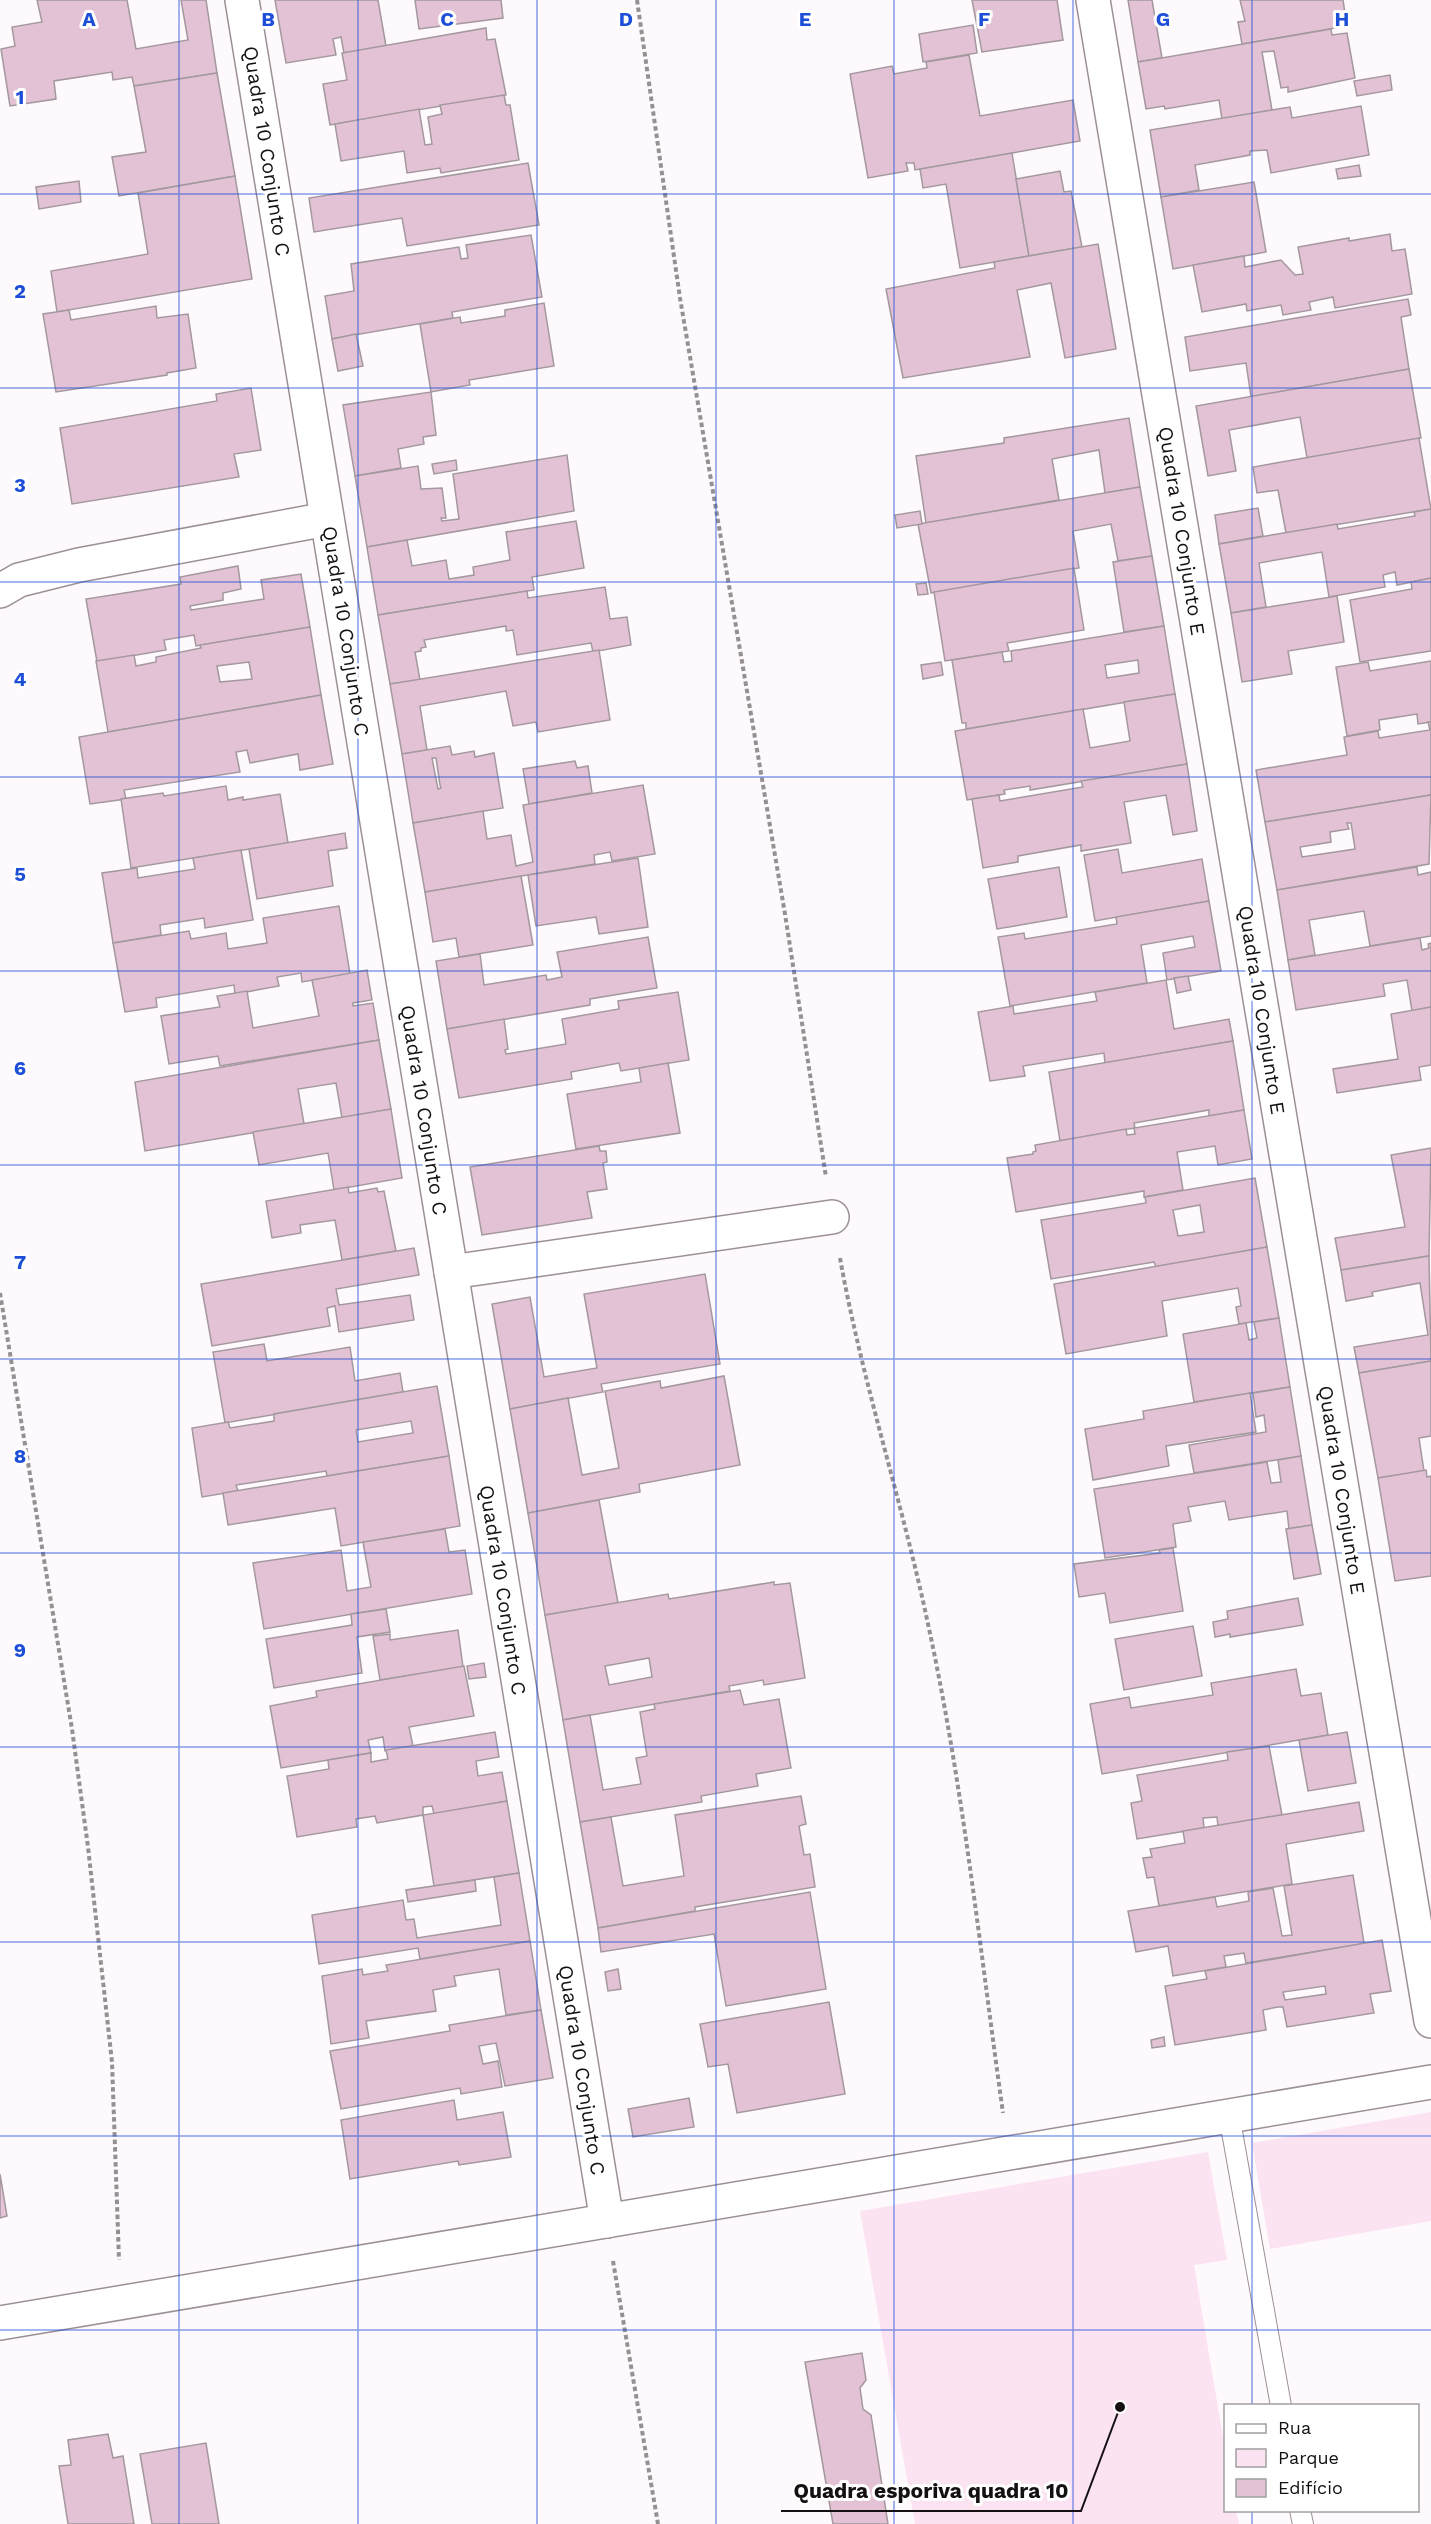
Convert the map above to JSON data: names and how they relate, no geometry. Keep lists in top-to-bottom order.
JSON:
{
  "streets": {
    "street": ["Quadra 10 Conjunto C", "Quadra 10 Conjunto E"]
  },
  "places": ["Quadra esporiva quadra 10"],
  "legend": ["Rua", "Parque", "Edifício"],
  "grid": {
    "columns": [
      "A",
      "B",
      "C",
      "D",
      "E",
      "F",
      "G",
      "H"
    ],
    "rows": [
      "1",
      "2",
      "3",
      "4",
      "5",
      "6",
      "7",
      "8",
      "9"
    ]
  }
}
